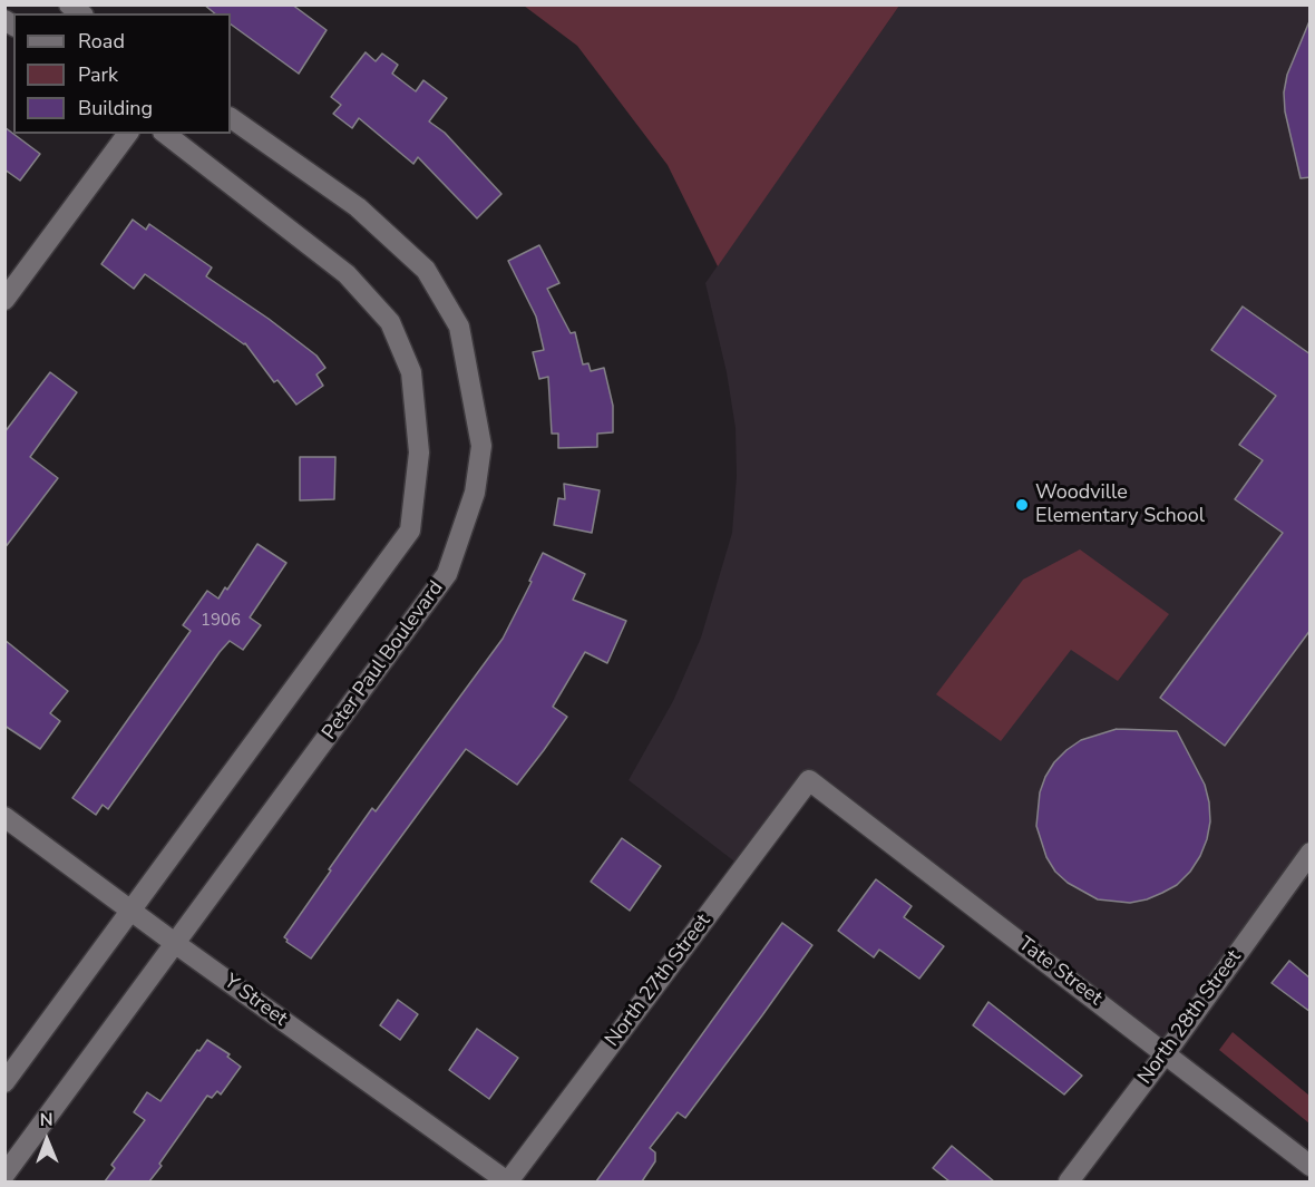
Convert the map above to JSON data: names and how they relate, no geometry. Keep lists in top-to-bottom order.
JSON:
{
  "streets": {
    "street": [
      "Peter Paul Boulevard",
      "Tate Street",
      "North 27th Street",
      "Y Street",
      "North 28th Street"
    ]
  },
  "crossings": [
    ["Peter Paul Boulevard", "Y Street"],
    ["Tate Street", "North 27th Street"],
    ["Tate Street", "North 28th Street"],
    ["North 27th Street", "Y Street"]
  ],
  "places": ["Woodville Elementary School"],
  "house_numbers": ["1906"],
  "legend": ["Road", "Park", "Building"],
  "north": "top"
}
